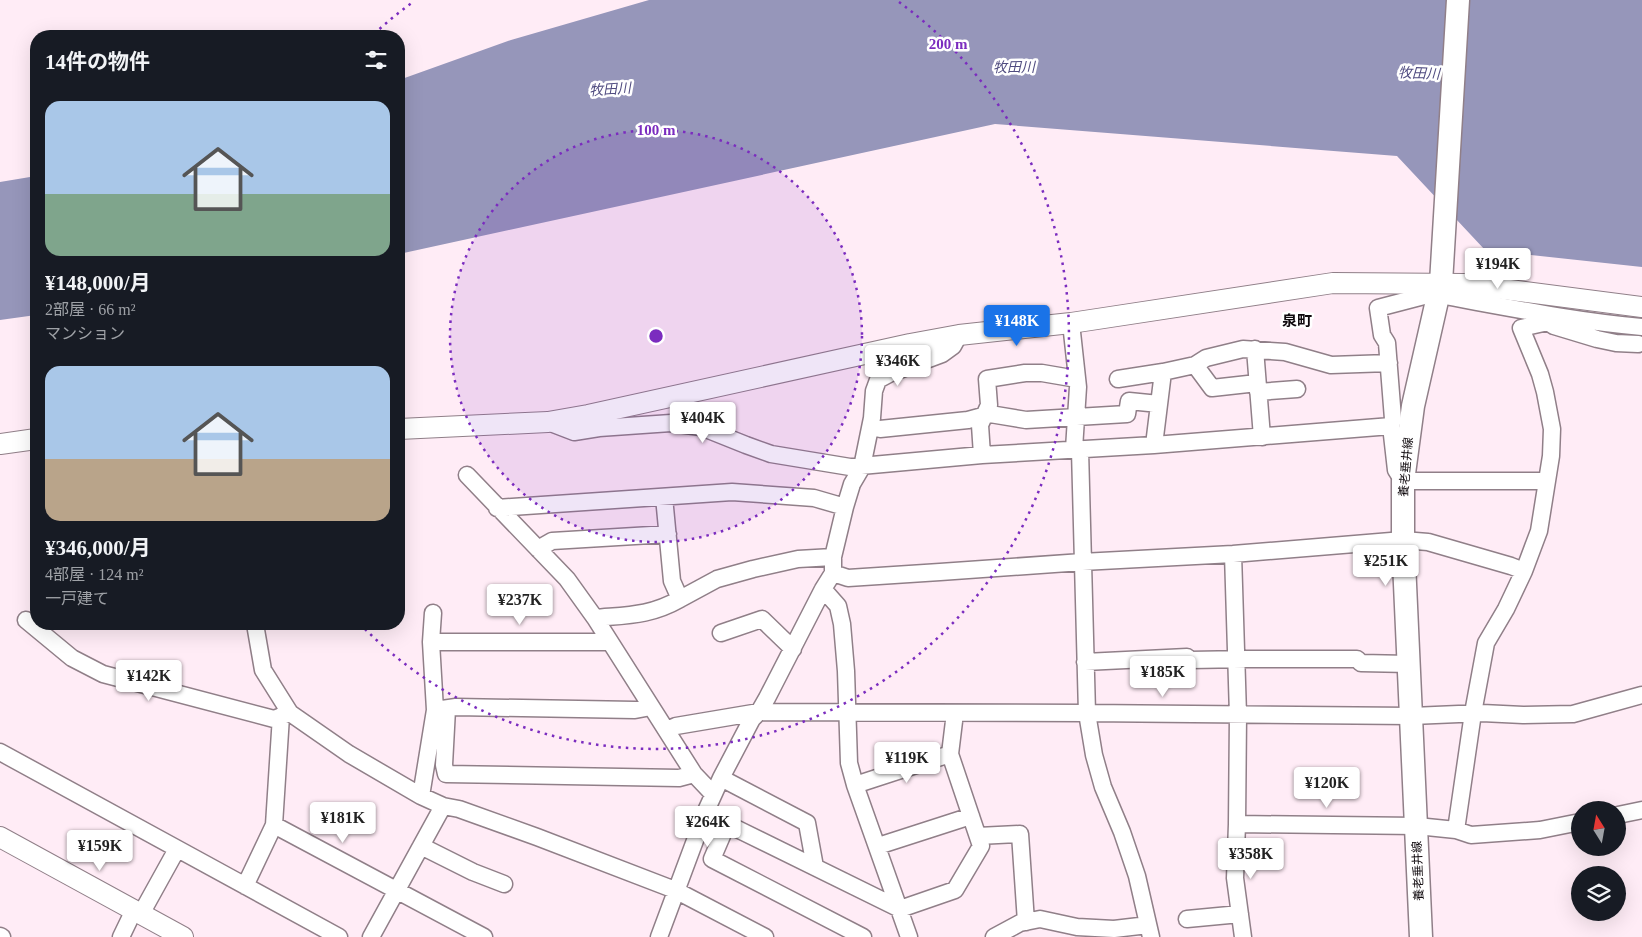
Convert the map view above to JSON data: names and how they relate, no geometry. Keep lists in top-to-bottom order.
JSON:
{
  "streets": {
    "main road": ["養老垂井線"]
  },
  "districts": ["泉町"],
  "water": ["牧田川"],
  "north": "top",
  "page": {
    "heading": "14件の物件",
    "list": [
      {
        "name": "¥148,000/月",
        "note": "2部屋 · 66 m² · マンション"
      },
      {
        "name": "¥346,000/月",
        "note": "4部屋 · 124 m² · 一戸建て"
      }
    ],
    "price": [
      "¥194K",
      "¥148K",
      "¥346K",
      "¥404K",
      "¥251K",
      "¥237K",
      "¥185K",
      "¥142K",
      "¥119K",
      "¥120K",
      "¥181K",
      "¥264K",
      "¥159K",
      "¥358K"
    ]
  },
  "rings": ["200 m", "100 m"]
}
